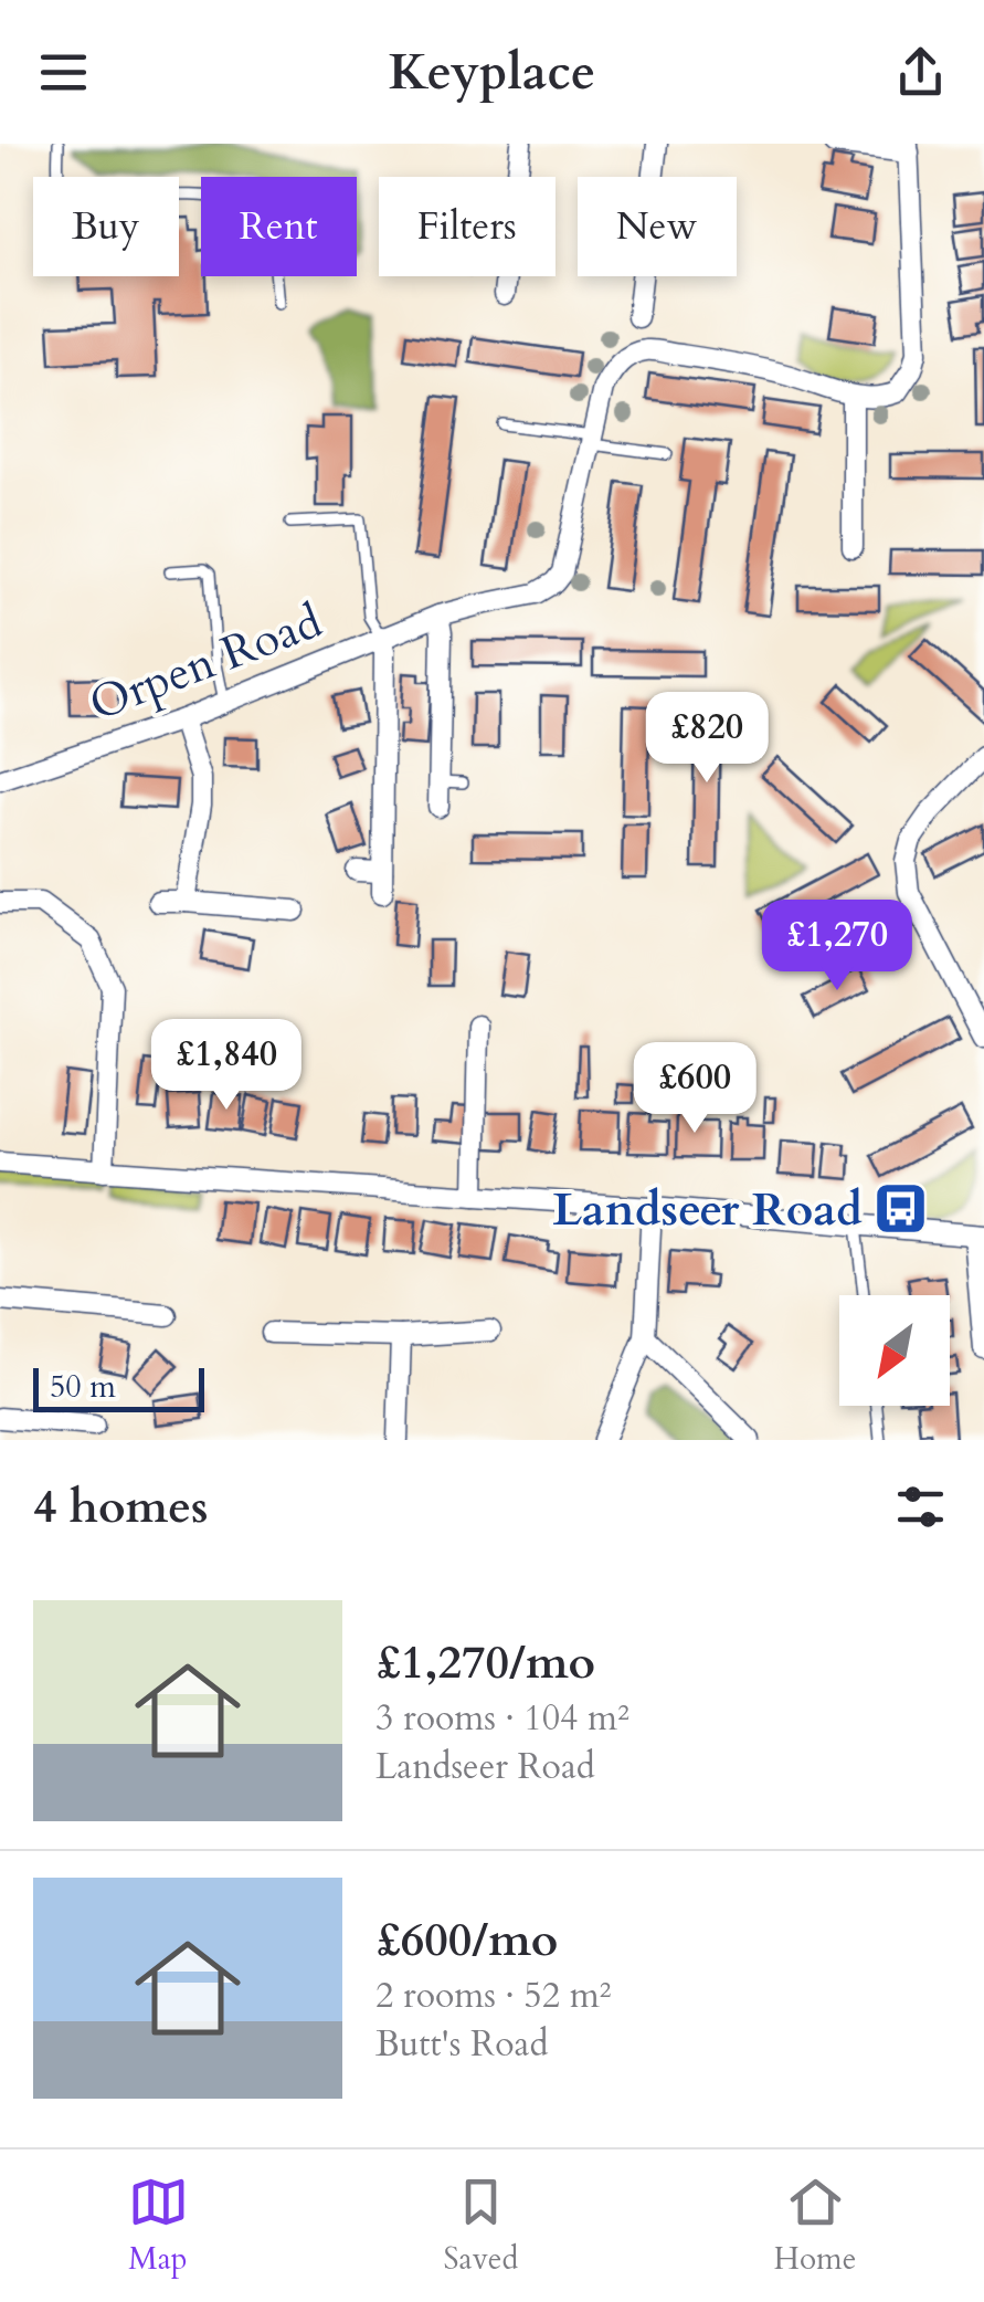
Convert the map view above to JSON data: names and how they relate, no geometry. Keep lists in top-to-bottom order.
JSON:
{
  "streets": {
    "street": ["Orpen Road"]
  },
  "places": {
    "bus stop": ["Landseer Road"]
  },
  "scale_bar": "50 m",
  "north": "bottom left",
  "page": {
    "header": "Keyplace",
    "chip": [
      "Buy",
      "Rent",
      "Filters",
      "New"
    ],
    "price": [
      "£820",
      "£1,270",
      "£1,840",
      "£600"
    ],
    "scale": "50 m",
    "heading": "4 homes",
    "list": [
      {
        "name": "£1,270/mo",
        "note": "3 rooms · 104 m² · Landseer Road"
      },
      {
        "name": "£600/mo",
        "note": "2 rooms · 52 m² · Butt's Road"
      }
    ],
    "tabs": ["Map", "Saved", "Home"]
  }
}
